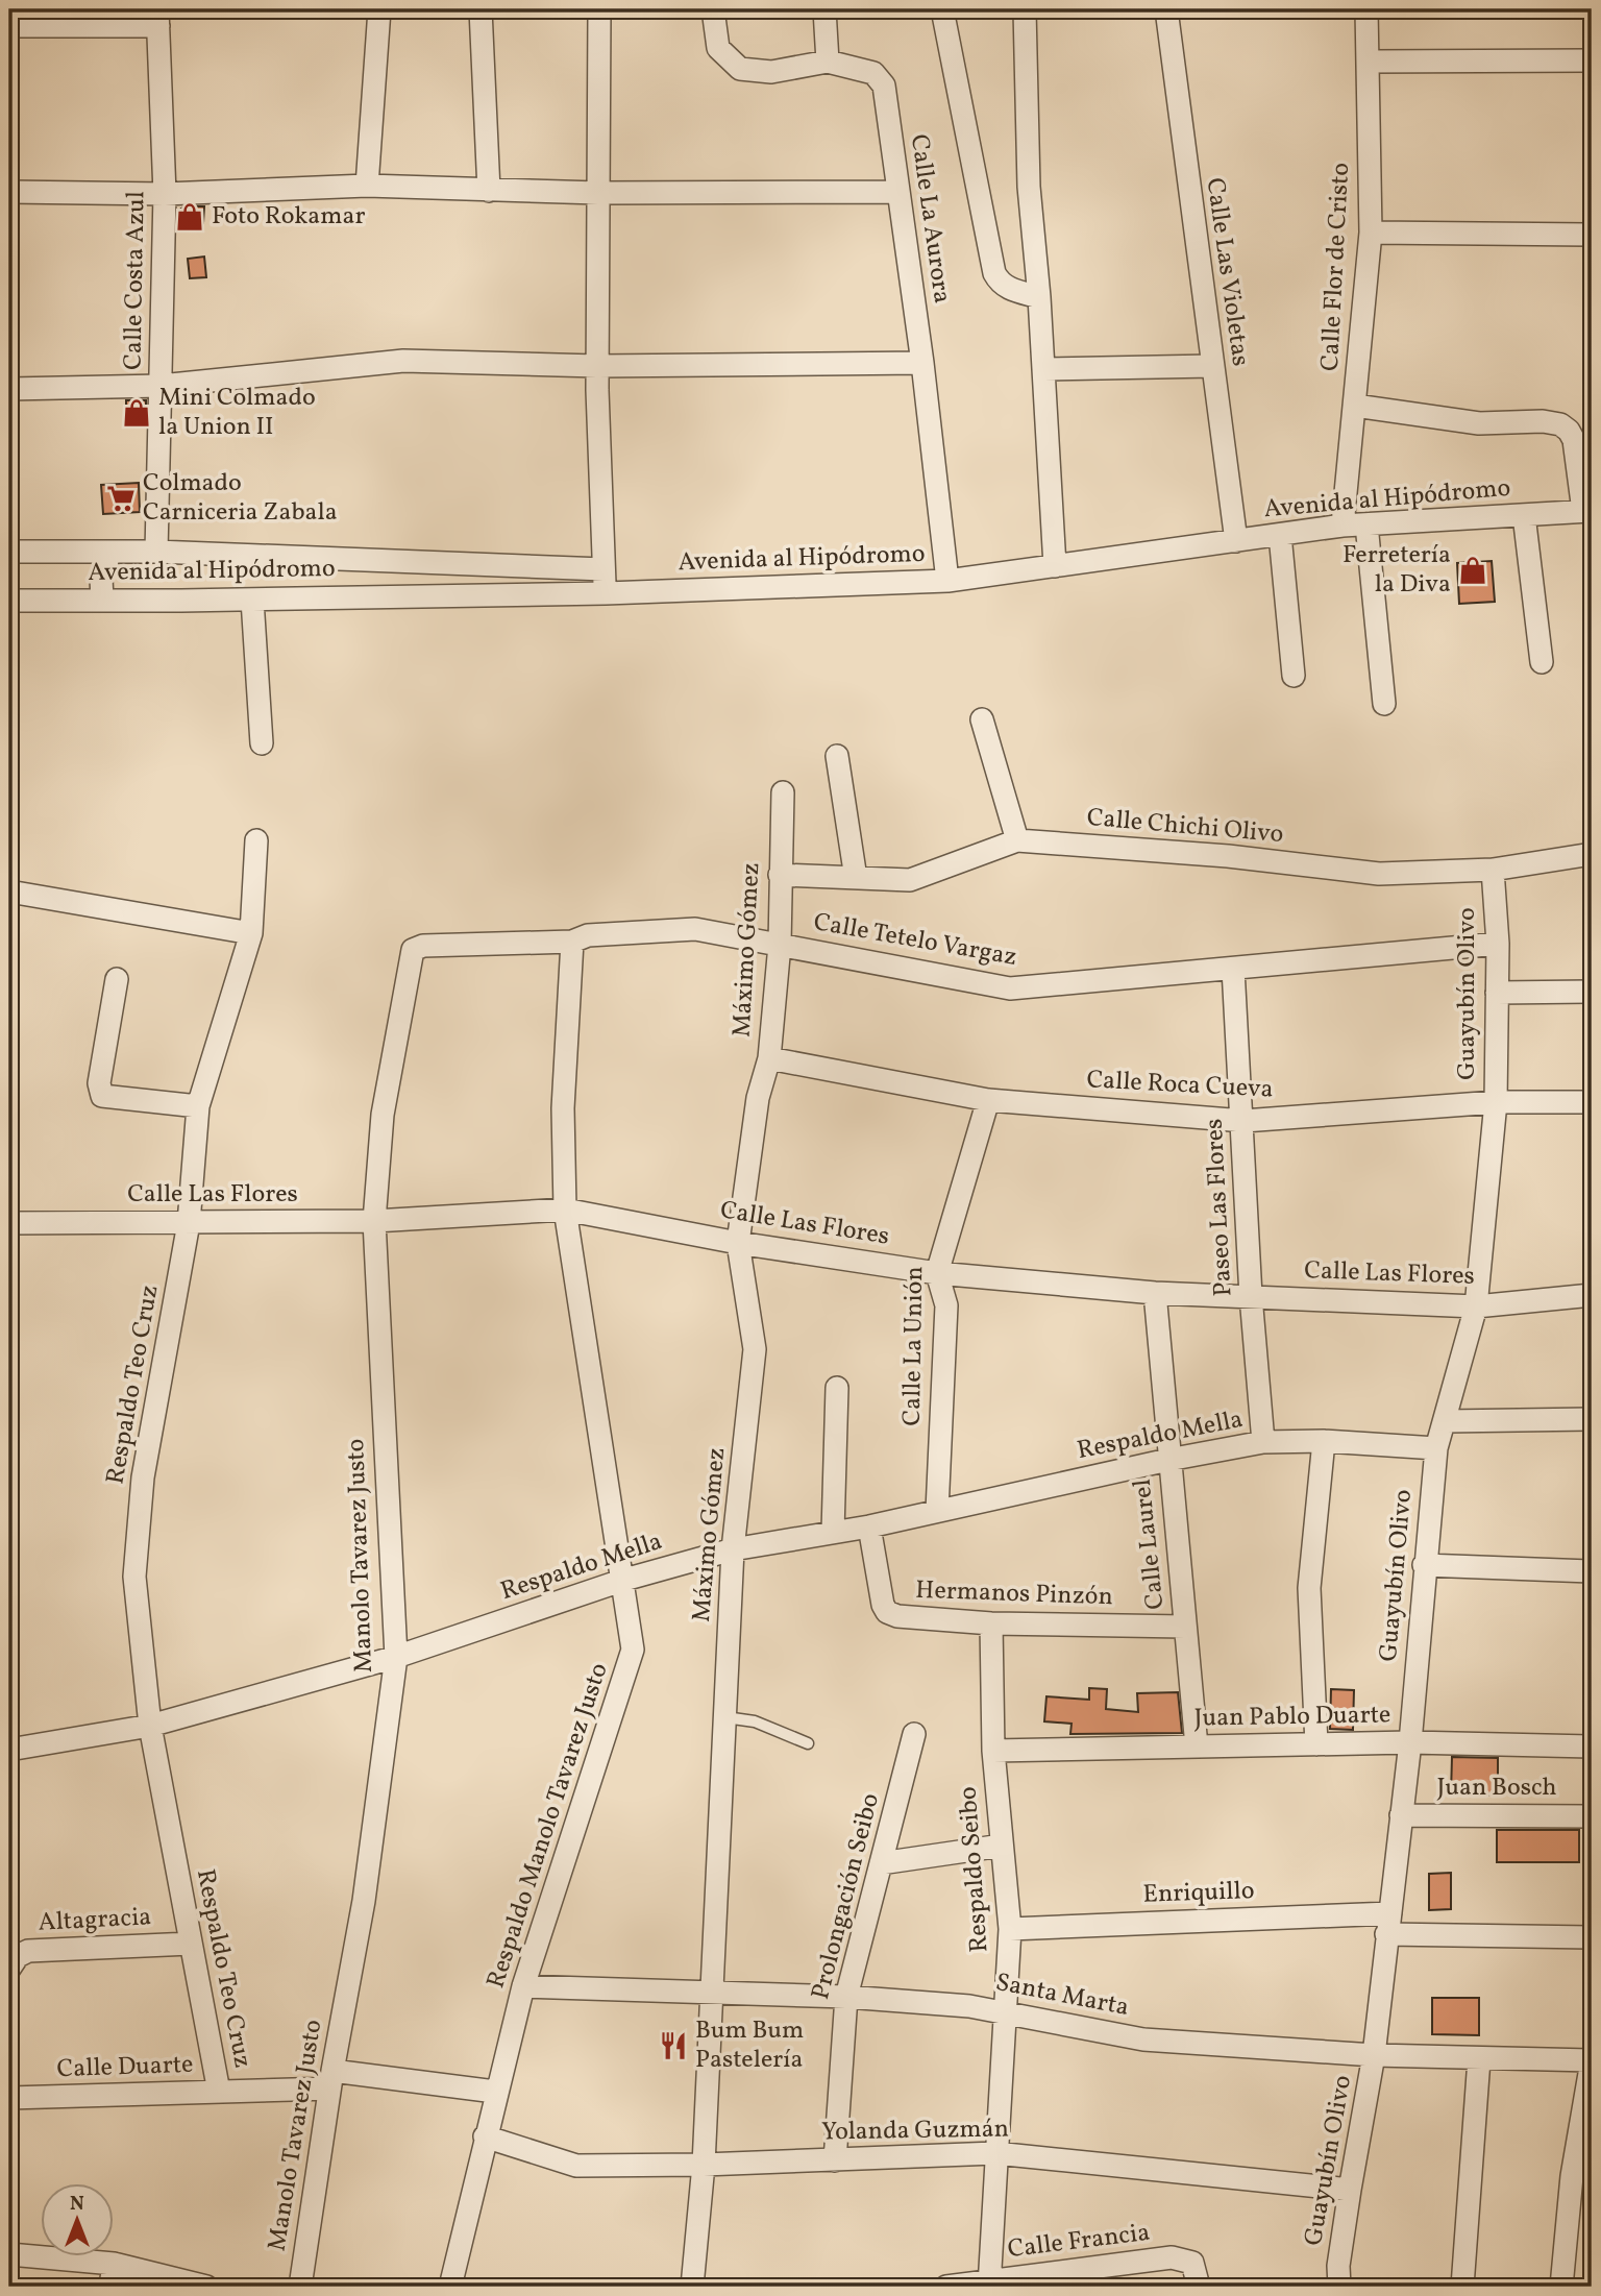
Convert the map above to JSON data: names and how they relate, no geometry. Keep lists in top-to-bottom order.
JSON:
{
  "streets": {
    "street": [
      "Calle La Aurora",
      "Calle Flor de Cristo",
      "Calle Las Violetas",
      "Calle Costa Azul",
      "Avenida al Hipódromo",
      "Calle Chichi Olivo",
      "Calle Tetelo Vargaz",
      "Máximo Gómez",
      "Guayubín Olivo",
      "Calle Roca Cueva",
      "Calle Las Flores",
      "Paseo Las Flores",
      "Calle La Unión",
      "Respaldo Teo Cruz",
      "Respaldo Mella",
      "Calle Laurel",
      "Manolo Tavarez Justo",
      "Hermanos Pinzón",
      "Juan Pablo Duarte",
      "Juan Bosch",
      "Respaldo Manolo Tavarez Justo",
      "Respaldo Seibo",
      "Enriquillo",
      "Prolongación Seibo",
      "Altagracia",
      "Santa Marta",
      "Calle Duarte",
      "Yolanda Guzmán",
      "Calle Francia"
    ]
  },
  "crossings": [
    ["Calle La Aurora", "Avenida al Hipódromo"],
    ["Calle Flor de Cristo", "Avenida al Hipódromo"],
    ["Calle Las Violetas", "Avenida al Hipódromo"],
    ["Calle Chichi Olivo", "Máximo Gómez"],
    ["Calle Chichi Olivo", "Guayubín Olivo"],
    ["Calle Tetelo Vargaz", "Máximo Gómez"],
    ["Calle Tetelo Vargaz", "Guayubín Olivo"],
    ["Calle Tetelo Vargaz", "Paseo Las Flores"],
    ["Calle Tetelo Vargaz", "Manolo Tavarez Justo"],
    ["Calle Tetelo Vargaz", "Respaldo Manolo Tavarez Justo"],
    ["Máximo Gómez", "Calle Roca Cueva"],
    ["Máximo Gómez", "Calle Las Flores"],
    ["Máximo Gómez", "Respaldo Mella"],
    ["Máximo Gómez", "Santa Marta"],
    ["Máximo Gómez", "Yolanda Guzmán"],
    ["Guayubín Olivo", "Calle Roca Cueva"],
    ["Guayubín Olivo", "Calle Las Flores"],
    ["Guayubín Olivo", "Respaldo Mella"],
    ["Guayubín Olivo", "Juan Pablo Duarte"],
    ["Guayubín Olivo", "Juan Bosch"],
    ["Guayubín Olivo", "Enriquillo"],
    ["Guayubín Olivo", "Santa Marta"],
    ["Guayubín Olivo", "Yolanda Guzmán"],
    ["Calle Roca Cueva", "Paseo Las Flores"],
    ["Calle Roca Cueva", "Calle La Unión"],
    ["Calle Las Flores", "Paseo Las Flores"],
    ["Calle Las Flores", "Calle La Unión"],
    ["Calle Las Flores", "Respaldo Teo Cruz"],
    ["Calle Las Flores", "Calle Laurel"],
    ["Calle Las Flores", "Manolo Tavarez Justo"],
    ["Calle Las Flores", "Respaldo Manolo Tavarez Justo"],
    ["Paseo Las Flores", "Respaldo Mella"],
    ["Calle La Unión", "Respaldo Mella"],
    ["Respaldo Teo Cruz", "Respaldo Mella"],
    ["Respaldo Teo Cruz", "Altagracia"],
    ["Respaldo Teo Cruz", "Calle Duarte"],
    ["Respaldo Mella", "Calle Laurel"],
    ["Respaldo Mella", "Manolo Tavarez Justo"],
    ["Respaldo Mella", "Hermanos Pinzón"],
    ["Respaldo Mella", "Respaldo Manolo Tavarez Justo"],
    ["Calle Laurel", "Hermanos Pinzón"],
    ["Calle Laurel", "Juan Pablo Duarte"],
    ["Manolo Tavarez Justo", "Calle Duarte"],
    ["Hermanos Pinzón", "Respaldo Seibo"],
    ["Juan Pablo Duarte", "Respaldo Seibo"],
    ["Respaldo Manolo Tavarez Justo", "Santa Marta"],
    ["Respaldo Manolo Tavarez Justo", "Calle Duarte"],
    ["Respaldo Manolo Tavarez Justo", "Yolanda Guzmán"],
    ["Respaldo Seibo", "Enriquillo"],
    ["Respaldo Seibo", "Santa Marta"],
    ["Respaldo Seibo", "Yolanda Guzmán"],
    ["Respaldo Seibo", "Calle Francia"],
    ["Prolongación Seibo", "Santa Marta"],
    ["Prolongación Seibo", "Yolanda Guzmán"]
  ],
  "places": {
    "shop": ["Foto Rokamar", "Mini Colmado la Union II", "Ferretería la Diva"],
    "supermarket": ["Colmado Carniceria Zabala"],
    "restaurant": ["Bum Bum Pastelería"]
  },
  "north": "top"
}
